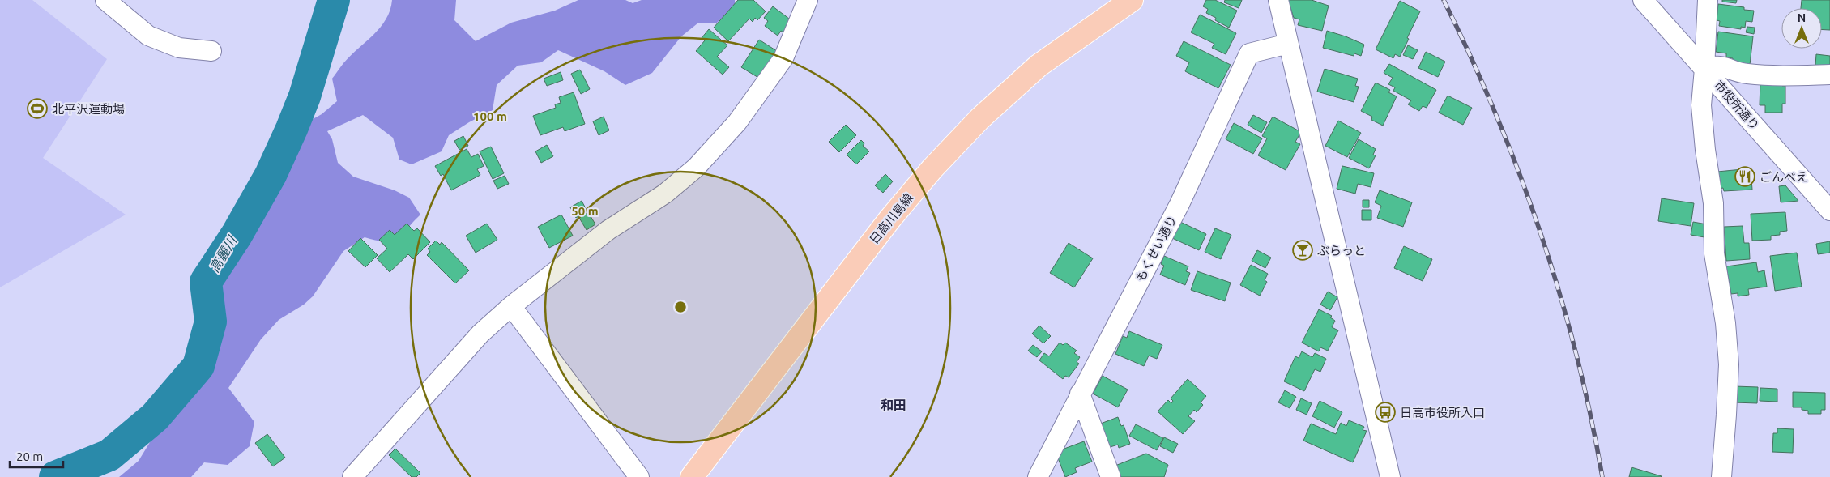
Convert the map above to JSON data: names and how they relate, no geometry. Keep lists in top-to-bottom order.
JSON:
{
  "streets": {
    "main road": ["日高川島線"],
    "street": ["市役所通り", "もくせい通り"]
  },
  "districts": ["和田"],
  "water": ["高麗川"],
  "places": {
    "sports": ["北平沢運動場"],
    "restaurant": ["ごんべえ"],
    "bar": ["ぶらっと"],
    "bus stop": ["日高市役所入口"]
  },
  "scale_bar": "20 m",
  "north": "top",
  "rings": ["100 m", "50 m"]
}
